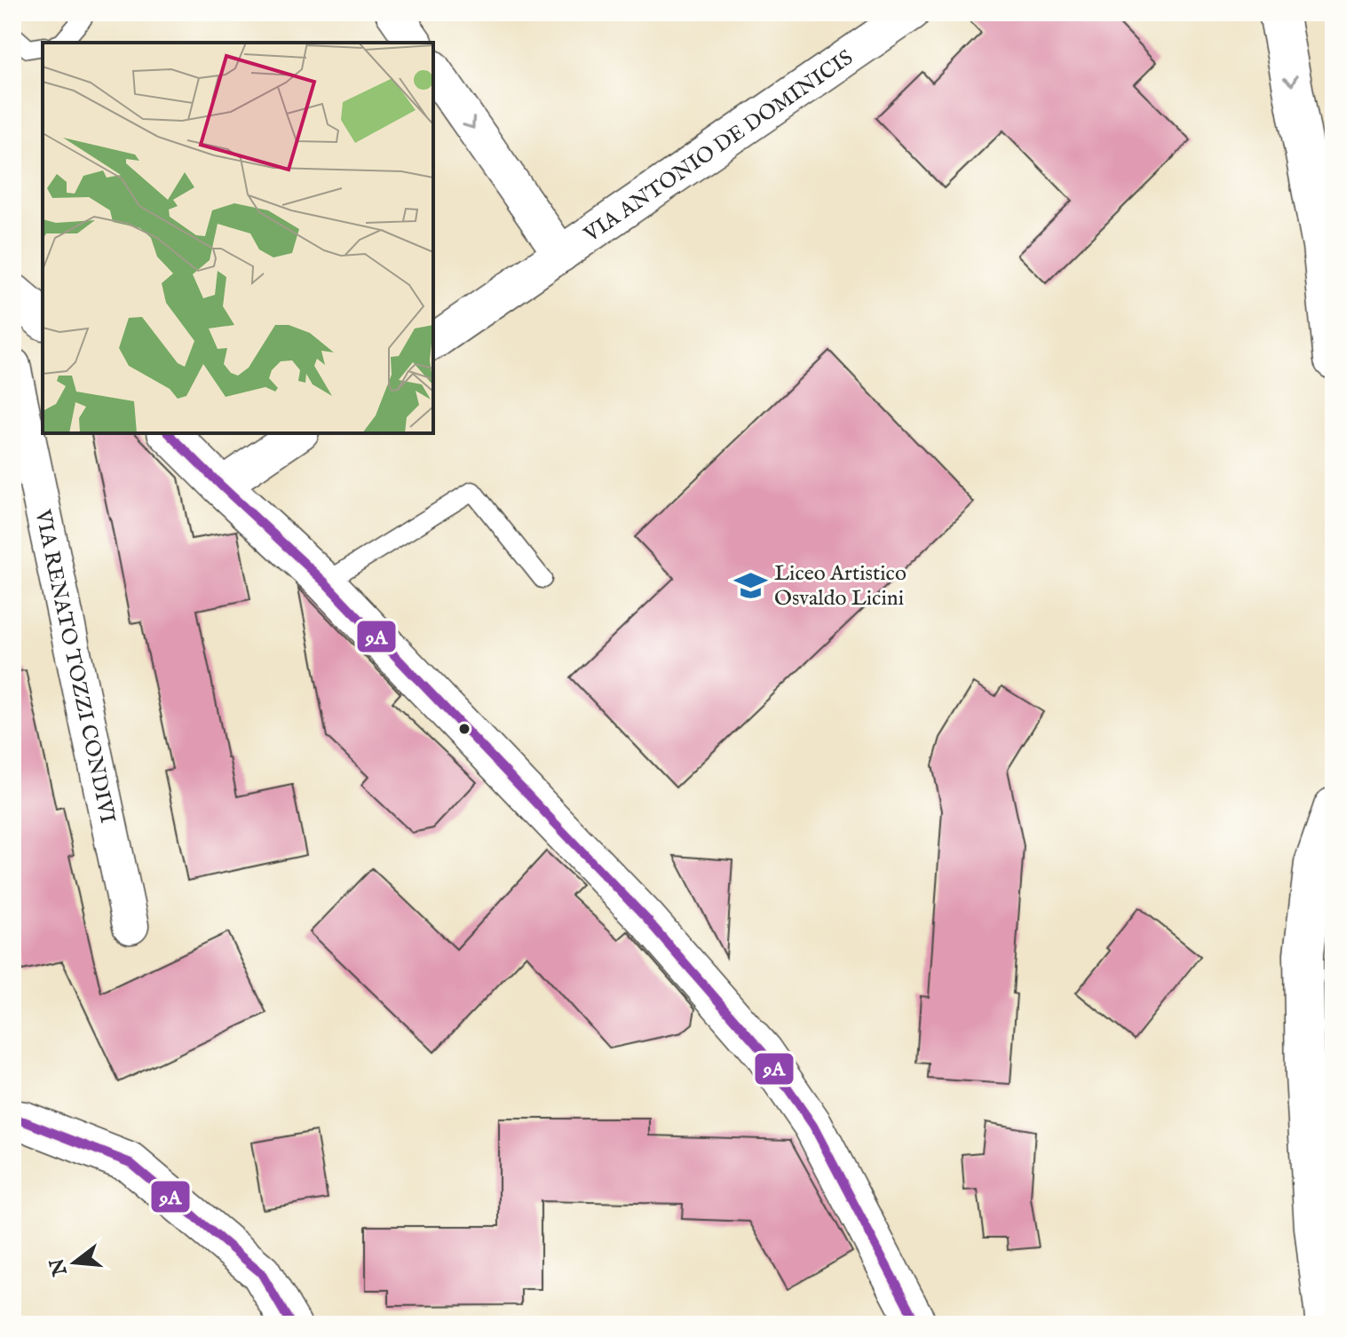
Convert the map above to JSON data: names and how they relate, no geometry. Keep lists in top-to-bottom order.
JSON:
{
  "streets": {
    "street": ["VIA ANTONIO DE DOMINICIS", "VIA RENATO TOZZI CONDIVI"]
  },
  "places": {
    "school or university": ["Liceo Artistico Osvaldo Licini"]
  },
  "lines": ["transit line 9A"],
  "north": "left"
}
